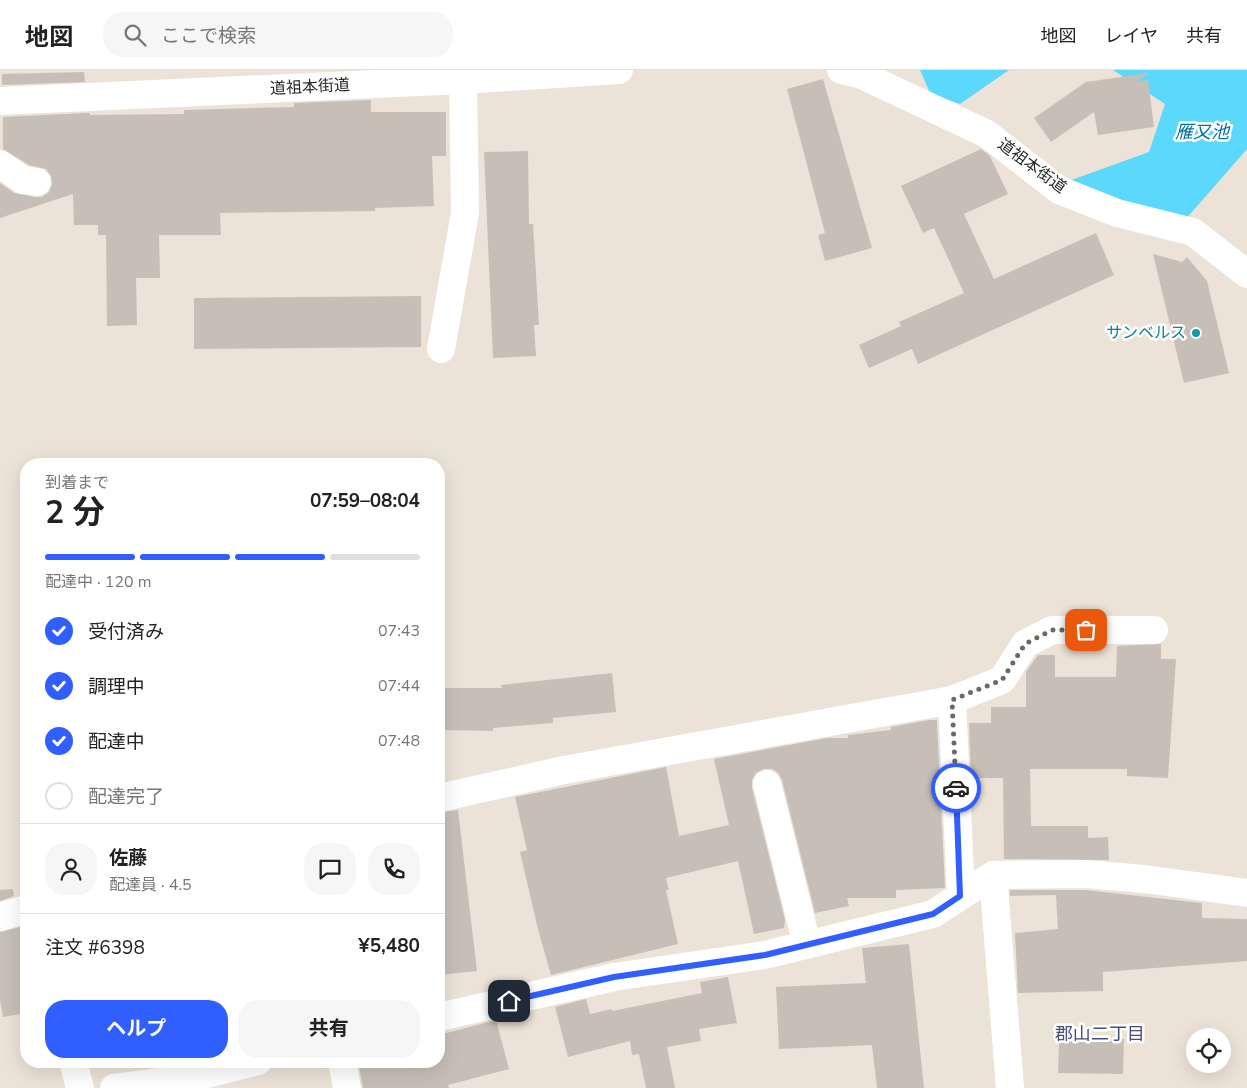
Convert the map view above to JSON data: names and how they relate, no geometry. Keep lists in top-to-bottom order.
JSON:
{
  "streets": {
    "street": ["道祖本街道"]
  },
  "districts": ["郡山二丁目"],
  "water": ["雁又池"],
  "places": ["サンベルス"],
  "page": {
    "header": "地図",
    "search": "ここで検索",
    "nav": ["地図", "レイヤ", "共有"],
    "heading": ["2 分", "到着まで", "07:59–08:04"],
    "panel": [
      "佐藤",
      "配達員 · 4.5",
      "注文 #6398",
      "¥5,480"
    ],
    "bar": "配達中 · 120 m",
    "list": [
      ["受付済み", "07:43"],
      ["調理中", "07:44"],
      ["配達中", "07:48"],
      "配達完了"
    ],
    "buttons": ["ヘルプ", "共有"]
  }
}
